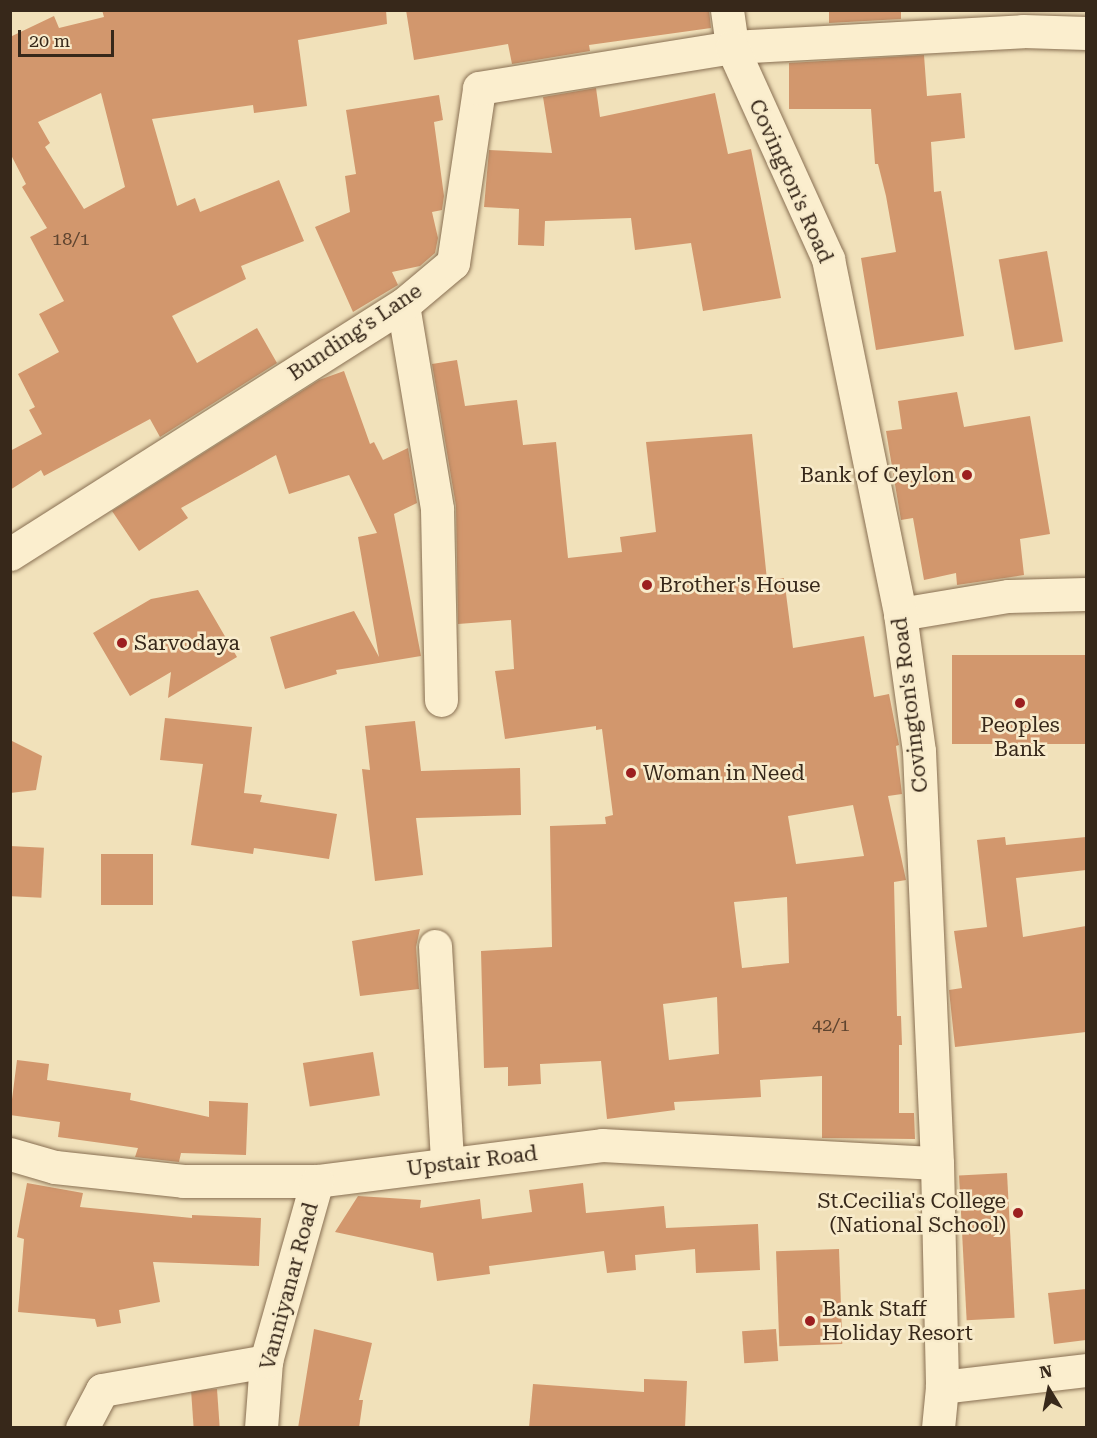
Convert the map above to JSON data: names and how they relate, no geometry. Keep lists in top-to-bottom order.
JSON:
{
  "streets": {
    "street": [
      "Covington's Road",
      "Bunding's Lane",
      "Upstair Road",
      "Vanniyanar Road"
    ]
  },
  "crossings": [
    ["Covington's Road", "Bunding's Lane"],
    ["Covington's Road", "Upstair Road"],
    ["Upstair Road", "Vanniyanar Road"]
  ],
  "places": [
    "Bank of Ceylon",
    "Brother's House",
    "Sarvodaya",
    "Peoples Bank",
    "Woman in Need",
    "St.Cecilia's College (National School)",
    "Bank Staff Holiday Resort"
  ],
  "house_numbers": ["18/1", "42/1"],
  "scale_bar": "20 m",
  "north": "top"
}
